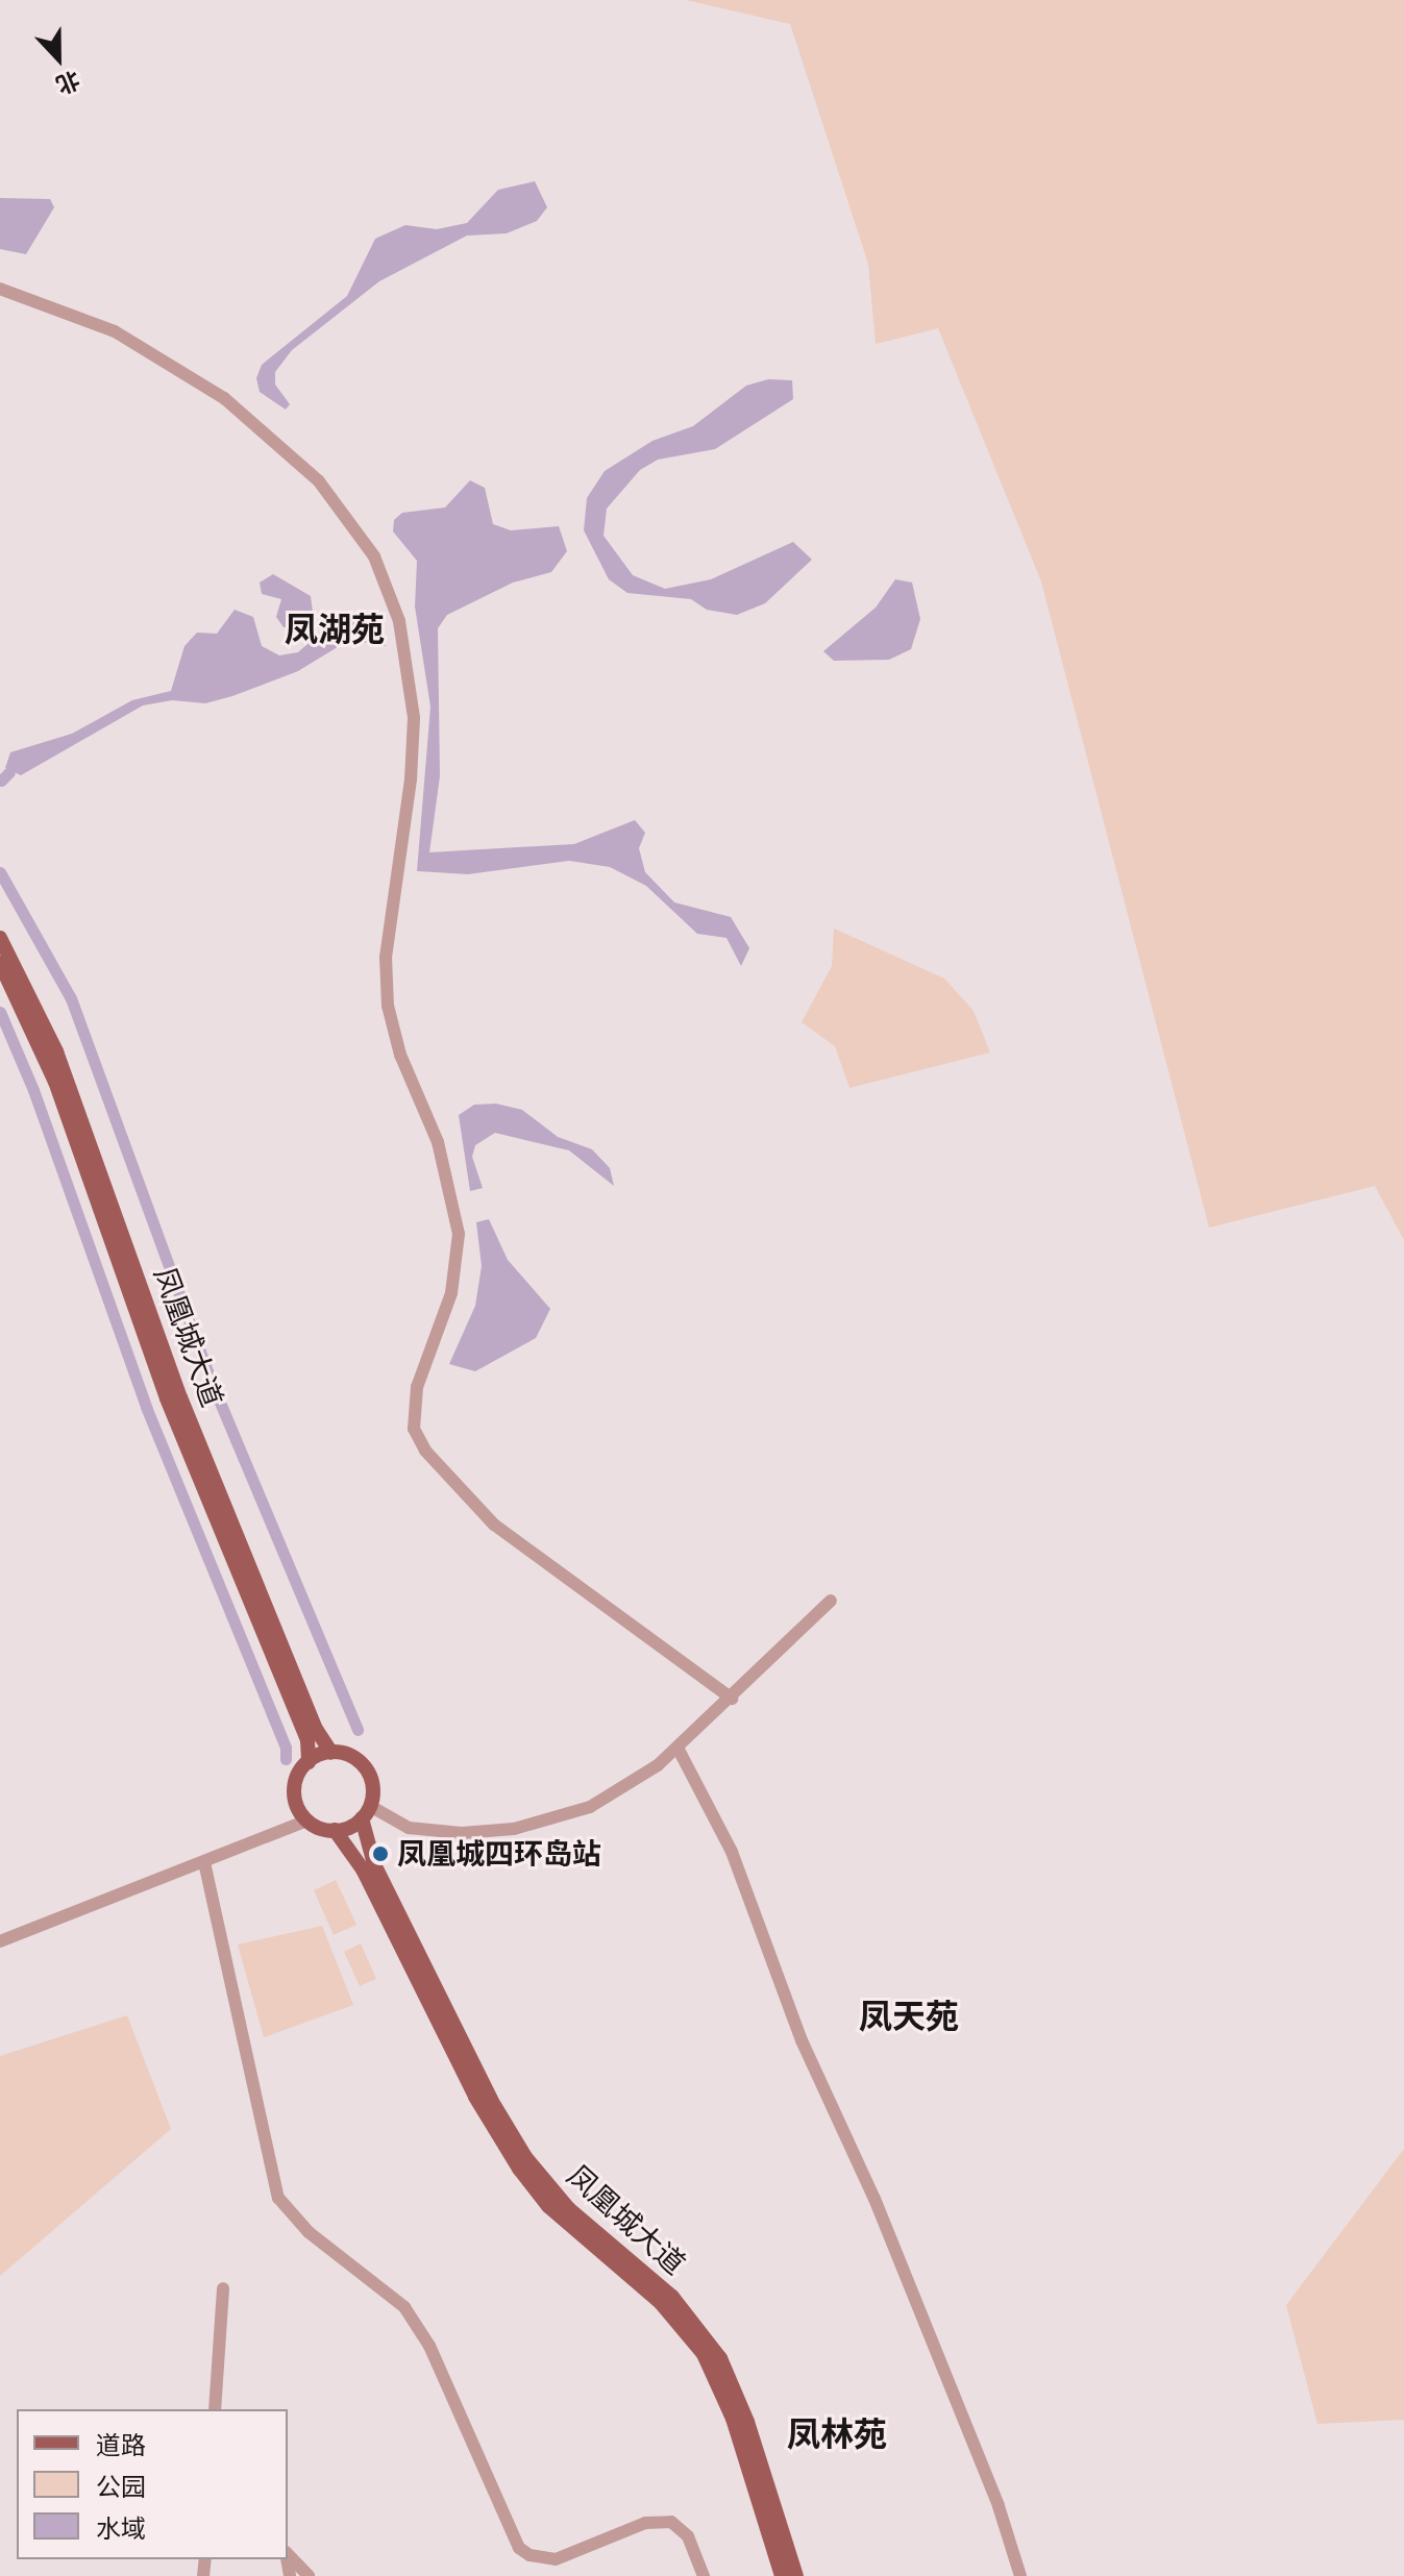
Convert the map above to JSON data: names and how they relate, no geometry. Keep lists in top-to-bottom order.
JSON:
{
  "streets": {
    "main road": ["凤凰城大道"]
  },
  "districts": ["凤湖苑", "凤天苑", "凤林苑"],
  "places": ["凤凰城四环岛站"],
  "legend": ["道路", "公园", "水域"],
  "north": "bottom"
}
